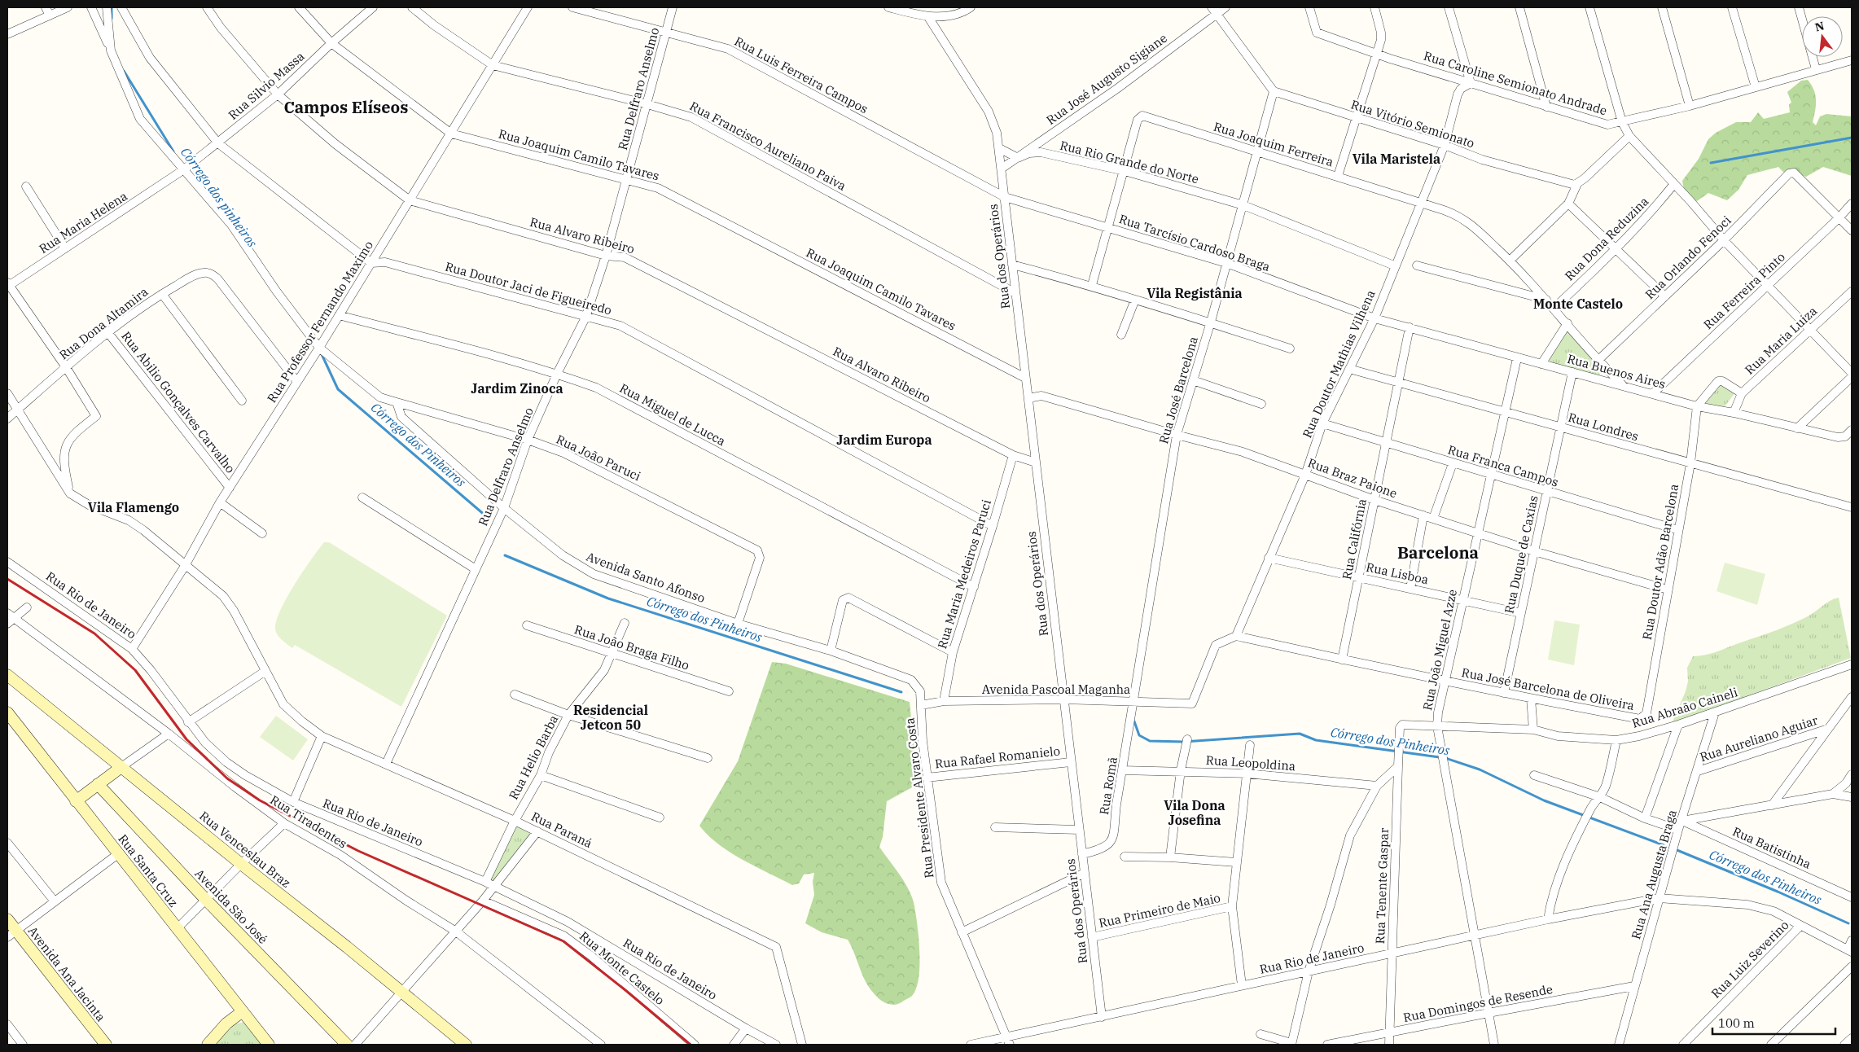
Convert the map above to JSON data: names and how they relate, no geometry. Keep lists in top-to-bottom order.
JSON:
{
  "streets": {
    "main road": [
      "Rua Venceslau Braz",
      "Rua Santa Cruz",
      "Avenida São José",
      "Avenida Ana Jacinta"
    ],
    "street": [
      "Rua Luis Ferreira Campos",
      "Rua José Augusto Sigiane",
      "Rua Caroline Semionato Andrade",
      "Rua Silvio Massa",
      "Rua Delfraro Anselmo",
      "Rua Vitório Semionato",
      "Rua Joaquim Ferreira",
      "Rua Francisco Aureliano Paiva",
      "Rua Joaquim Camilo Tavares",
      "Rua Rio Grande do Norte",
      "Rua Maria Helena",
      "Rua Alvaro Ribeiro",
      "Rua Dona Reduzina",
      "Rua Tarcísio Cardoso Braga",
      "Rua dos Operários",
      "Rua Orlando Fenoci",
      "Rua Doutor Jaci de Figueiredo",
      "Rua Ferreira Pinto",
      "Rua Professor Fernando Maximo",
      "Rua Dona Altamira",
      "Rua Maria Luiza",
      "Rua Doutor Mathias Vilhena",
      "Rua Buenos Aires",
      "Rua José Barcelona",
      "Rua Abilio Gonçalves Carvalho",
      "Rua Miguel de Lucca",
      "Rua Londres",
      "Rua João Paruci",
      "Rua Franca Campos",
      "Rua Braz Paione",
      "Rua Califórnia",
      "Rua Duque de Caxias",
      "Rua Doutor Adão Barcelona",
      "Rua Lisboa",
      "Rua Maria Medeiros Paruci",
      "Avenida Santo Afonso",
      "Rua Rio de Janeiro",
      "Rua João Braga Filho",
      "Rua João Miguel Azze",
      "Avenida Pascoal Maganha",
      "Rua José Barcelona de Oliveira",
      "Rua Abraão Caineli",
      "Rua Aureliano Aguiar",
      "Rua Helio Barba",
      "Rua Rafael Romanielo",
      "Rua Leopoldina",
      "Rua Romã",
      "Rua Presidente Alvaro Costa",
      "Rua Tiradentes",
      "Rua Paraná",
      "Rua Batistinha",
      "Rua Ana Augusta Braga",
      "Rua Tenente Gaspar",
      "Rua Primeiro de Maio",
      "Rua Luiz Severino",
      "Rua Monte Castelo",
      "Rua Domingos de Resende"
    ]
  },
  "crossings": [
    ["Rua Luis Ferreira Campos", "Rua Delfraro Anselmo"],
    ["Rua Luis Ferreira Campos", "Rua Tarcísio Cardoso Braga"],
    ["Rua Luis Ferreira Campos", "Rua dos Operários"],
    ["Rua José Augusto Sigiane", "Rua Rio Grande do Norte"],
    ["Rua José Augusto Sigiane", "Rua dos Operários"],
    ["Rua Caroline Semionato Andrade", "Rua Doutor Mathias Vilhena"],
    ["Rua Silvio Massa", "Rua Joaquim Camilo Tavares"],
    ["Rua Silvio Massa", "Rua Maria Helena"],
    ["Rua Silvio Massa", "Rua Alvaro Ribeiro"],
    ["Rua Delfraro Anselmo", "Rua Francisco Aureliano Paiva"],
    ["Rua Delfraro Anselmo", "Rua Joaquim Camilo Tavares"],
    ["Rua Delfraro Anselmo", "Rua Alvaro Ribeiro"],
    ["Rua Delfraro Anselmo", "Rua Doutor Jaci de Figueiredo"],
    ["Rua Delfraro Anselmo", "Rua Miguel de Lucca"],
    ["Rua Delfraro Anselmo", "Rua João Paruci"],
    ["Rua Delfraro Anselmo", "Avenida Santo Afonso"],
    ["Rua Delfraro Anselmo", "Rua Paraná"],
    ["Rua Vitório Semionato", "Rua Doutor Mathias Vilhena"],
    ["Rua Vitório Semionato", "Rua José Barcelona"],
    ["Rua Joaquim Ferreira", "Rua Rio Grande do Norte"],
    ["Rua Joaquim Ferreira", "Rua Dona Reduzina"],
    ["Rua Joaquim Ferreira", "Rua Orlando Fenoci"],
    ["Rua Joaquim Ferreira", "Rua Doutor Mathias Vilhena"],
    ["Rua Joaquim Ferreira", "Rua Buenos Aires"],
    ["Rua Joaquim Ferreira", "Rua José Barcelona"],
    ["Rua Francisco Aureliano Paiva", "Rua dos Operários"],
    ["Rua Francisco Aureliano Paiva", "Rua Professor Fernando Maximo"],
    ["Rua Joaquim Camilo Tavares", "Rua dos Operários"],
    ["Rua Joaquim Camilo Tavares", "Rua Professor Fernando Maximo"],
    ["Rua Rio Grande do Norte", "Rua Doutor Mathias Vilhena"],
    ["Rua Rio Grande do Norte", "Rua José Barcelona"],
    ["Rua Alvaro Ribeiro", "Rua dos Operários"],
    ["Rua Alvaro Ribeiro", "Rua Professor Fernando Maximo"],
    ["Rua Alvaro Ribeiro", "Rua Maria Medeiros Paruci"],
    ["Rua Tarcísio Cardoso Braga", "Rua dos Operários"],
    ["Rua Tarcísio Cardoso Braga", "Rua Doutor Mathias Vilhena"],
    ["Rua Tarcísio Cardoso Braga", "Rua Buenos Aires"],
    ["Rua Tarcísio Cardoso Braga", "Rua José Barcelona"],
    ["Rua dos Operários", "Rua Braz Paione"],
    ["Rua dos Operários", "Rua Rio de Janeiro"],
    ["Rua dos Operários", "Avenida Pascoal Maganha"],
    ["Rua dos Operários", "Rua Rafael Romanielo"],
    ["Rua dos Operários", "Rua Romã"],
    ["Rua dos Operários", "Rua Primeiro de Maio"],
    ["Rua Orlando Fenoci", "Rua Ferreira Pinto"],
    ["Rua Doutor Jaci de Figueiredo", "Rua Professor Fernando Maximo"],
    ["Rua Doutor Jaci de Figueiredo", "Rua Maria Medeiros Paruci"],
    ["Rua Ferreira Pinto", "Rua Buenos Aires"],
    ["Rua Professor Fernando Maximo", "Rua Dona Altamira"],
    ["Rua Professor Fernando Maximo", "Rua Abilio Gonçalves Carvalho"],
    ["Rua Professor Fernando Maximo", "Rua Miguel de Lucca"],
    ["Rua Professor Fernando Maximo", "Rua Rio de Janeiro"],
    ["Rua Professor Fernando Maximo", "Rua Paraná"],
    ["Rua Dona Altamira", "Rua Abilio Gonçalves Carvalho"],
    ["Rua Maria Luiza", "Rua Buenos Aires"],
    ["Rua Doutor Mathias Vilhena", "Rua Buenos Aires"],
    ["Rua Doutor Mathias Vilhena", "Rua Londres"],
    ["Rua Doutor Mathias Vilhena", "Rua Franca Campos"],
    ["Rua Doutor Mathias Vilhena", "Rua Braz Paione"],
    ["Rua Doutor Mathias Vilhena", "Rua Lisboa"],
    ["Rua Doutor Mathias Vilhena", "Avenida Pascoal Maganha"],
    ["Rua Doutor Mathias Vilhena", "Rua José Barcelona de Oliveira"],
    ["Rua Buenos Aires", "Rua Califórnia"],
    ["Rua Buenos Aires", "Rua Duque de Caxias"],
    ["Rua Buenos Aires", "Rua Doutor Adão Barcelona"],
    ["Rua Buenos Aires", "Rua João Miguel Azze"],
    ["Rua José Barcelona", "Rua Braz Paione"],
    ["Rua José Barcelona", "Avenida Pascoal Maganha"],
    ["Rua José Barcelona", "Rua Romã"],
    ["Rua Miguel de Lucca", "Rua Maria Medeiros Paruci"],
    ["Rua Londres", "Rua Califórnia"],
    ["Rua Londres", "Rua Duque de Caxias"],
    ["Rua Londres", "Rua Doutor Adão Barcelona"],
    ["Rua Londres", "Rua João Miguel Azze"],
    ["Rua João Paruci", "Avenida Santo Afonso"],
    ["Rua Franca Campos", "Rua Califórnia"],
    ["Rua Franca Campos", "Rua Duque de Caxias"],
    ["Rua Franca Campos", "Rua Doutor Adão Barcelona"],
    ["Rua Franca Campos", "Rua João Miguel Azze"],
    ["Rua Braz Paione", "Rua Califórnia"],
    ["Rua Braz Paione", "Rua Duque de Caxias"],
    ["Rua Braz Paione", "Rua Doutor Adão Barcelona"],
    ["Rua Braz Paione", "Rua João Miguel Azze"],
    ["Rua Califórnia", "Rua Lisboa"],
    ["Rua Califórnia", "Rua José Barcelona de Oliveira"],
    ["Rua Duque de Caxias", "Rua Lisboa"],
    ["Rua Duque de Caxias", "Rua José Barcelona de Oliveira"],
    ["Rua Doutor Adão Barcelona", "Rua José Barcelona de Oliveira"],
    ["Rua Lisboa", "Rua João Miguel Azze"],
    ["Rua Maria Medeiros Paruci", "Avenida Pascoal Maganha"],
    ["Avenida Santo Afonso", "Avenida Pascoal Maganha"],
    ["Avenida Santo Afonso", "Rua Presidente Alvaro Costa"],
    ["Rua Rio de Janeiro", "Rua João Miguel Azze"],
    ["Rua Rio de Janeiro", "Rua Helio Barba"],
    ["Rua Rio de Janeiro", "Rua Presidente Alvaro Costa"],
    ["Rua Rio de Janeiro", "Rua Ana Augusta Braga"],
    ["Rua Rio de Janeiro", "Rua Tenente Gaspar"],
    ["Rua Rio de Janeiro", "Rua Luiz Severino"],
    ["Rua João Braga Filho", "Rua Helio Barba"],
    ["Rua João Miguel Azze", "Rua José Barcelona de Oliveira"],
    ["Rua João Miguel Azze", "Rua Abraão Caineli"],
    ["Rua João Miguel Azze", "Rua Domingos de Resende"],
    ["Avenida Pascoal Maganha", "Rua José Barcelona de Oliveira"],
    ["Avenida Pascoal Maganha", "Rua Romã"],
    ["Avenida Pascoal Maganha", "Rua Presidente Alvaro Costa"],
    ["Rua Abraão Caineli", "Rua Ana Augusta Braga"],
    ["Rua Abraão Caineli", "Rua Tenente Gaspar"],
    ["Rua Aureliano Aguiar", "Rua Ana Augusta Braga"],
    ["Rua Helio Barba", "Rua Paraná"],
    ["Rua Rafael Romanielo", "Rua Presidente Alvaro Costa"],
    ["Rua Leopoldina", "Rua Romã"],
    ["Rua Batistinha", "Rua Ana Augusta Braga"],
    ["Rua Ana Augusta Braga", "Rua Domingos de Resende"],
    ["Rua Tenente Gaspar", "Rua Domingos de Resende"]
  ],
  "districts": [
    "Campos Elíseos",
    "Vila Maristela",
    "Vila Registânia",
    "Monte Castelo",
    "Jardim Zinoca",
    "Jardim Europa",
    "Vila Flamengo",
    "Barcelona",
    "Residencial Jetcon 50",
    "Vila Dona Josefina"
  ],
  "water": ["Córrego dos pinheiros", "Córrego dos Pinheiros"],
  "scale_bar": "100 m",
  "north": "top"
}
